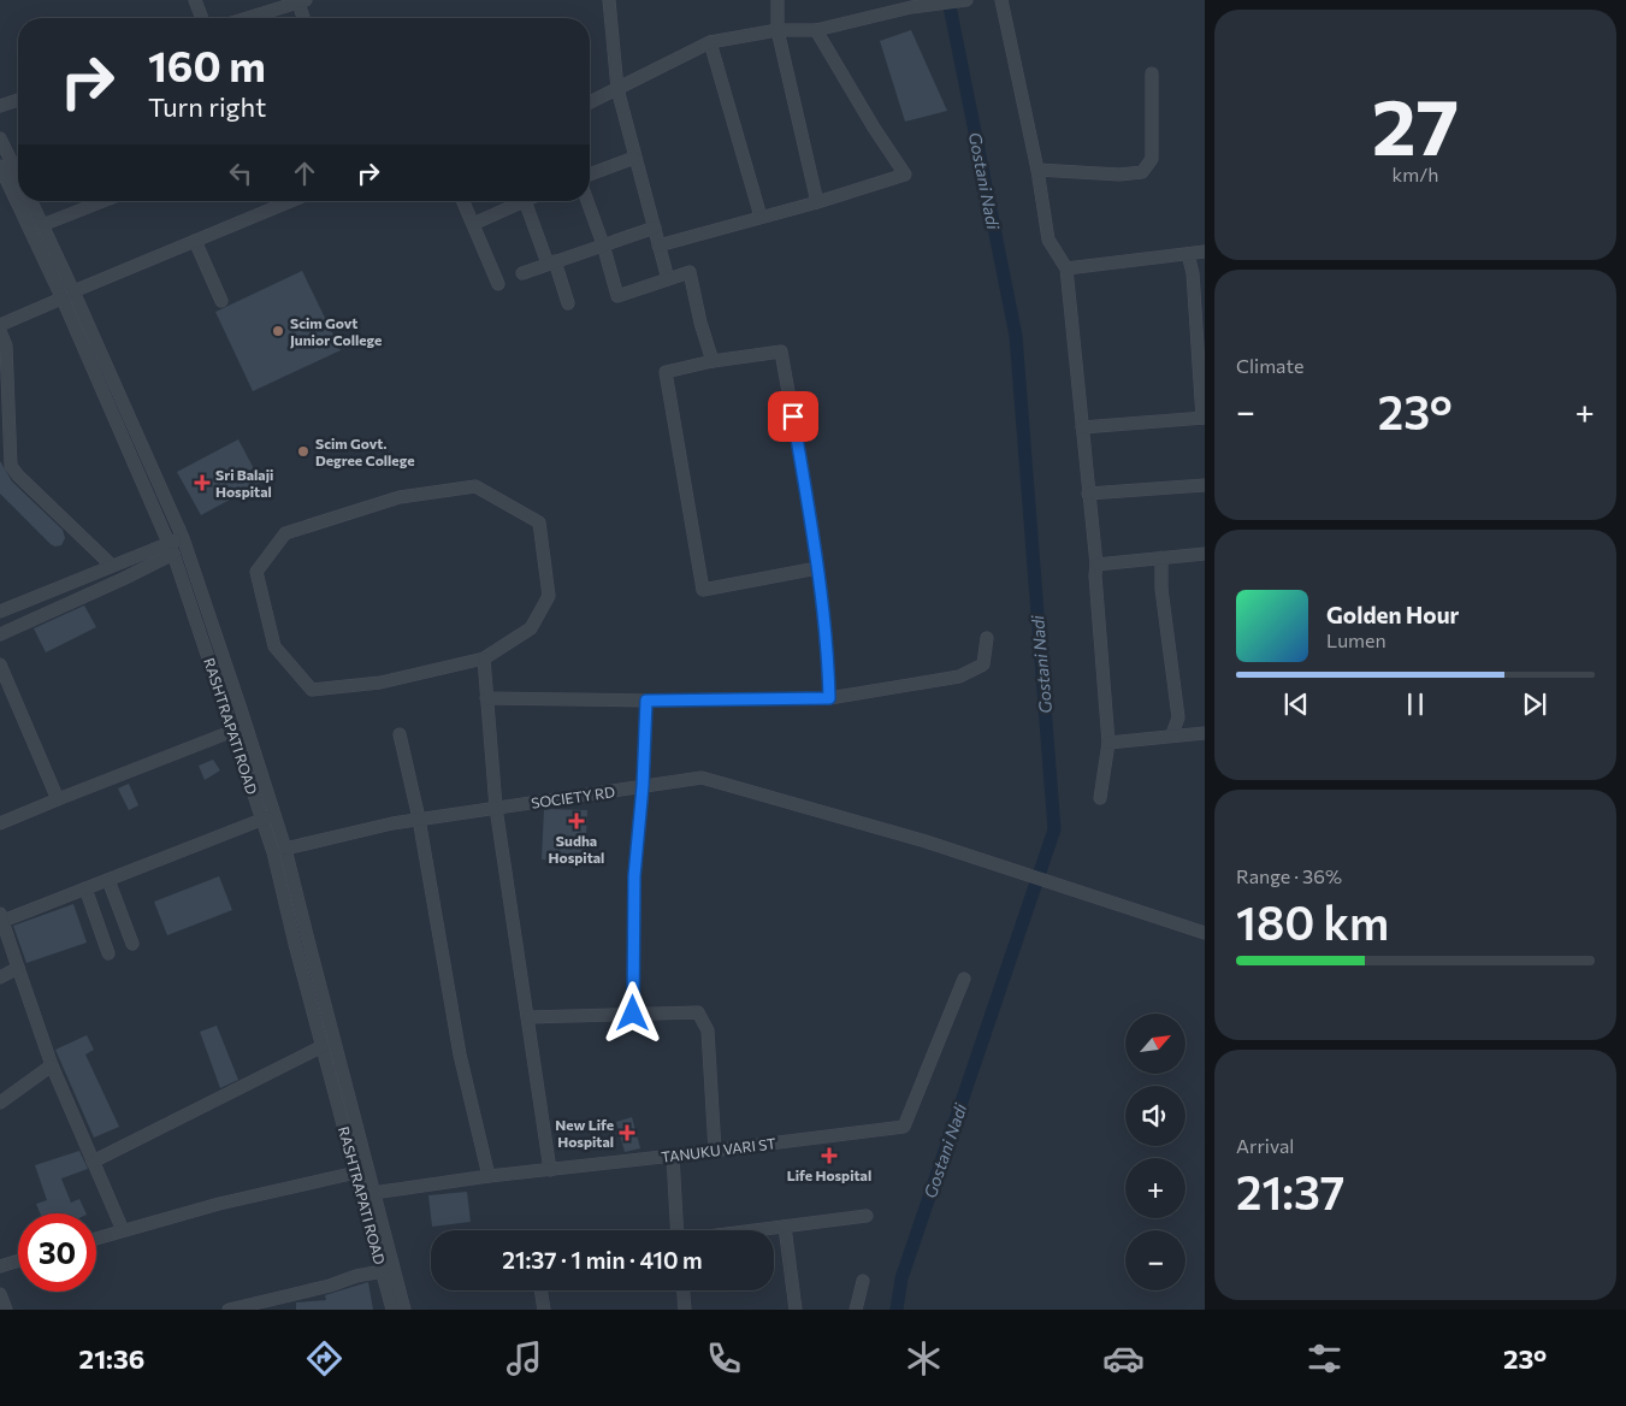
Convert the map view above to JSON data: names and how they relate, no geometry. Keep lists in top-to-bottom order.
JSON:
{
  "streets": {
    "street": ["RASHTRAPATI ROAD", "SOCIETY RD", "TANUKU VARI ST"]
  },
  "crossings": [
    ["RASHTRAPATI ROAD", "SOCIETY RD"],
    ["RASHTRAPATI ROAD", "TANUKU VARI ST"]
  ],
  "water": ["Gostani Nadi"],
  "places": {
    "other": ["Scim Govt Junior College", "Scim Govt. Degree College"],
    "health": [
      "Sri Balaji Hospital",
      "Sudha Hospital",
      "New Life Hospital",
      "Life Hospital"
    ]
  },
  "north": "top right",
  "page": {
    "tile": [
      ["27", "km/h"],
      "Climate",
      ["Range · 36%", "180 km"],
      ["Arrival", "21:37"]
    ],
    "turn": ["160 m", "Turn right"],
    "heat": ["−", "23°", "+"],
    "song": ["Golden Hour", "Lumen"],
    "map_buttons": ["+", "−"],
    "limit": "30",
    "trip": "21:37 · 1 min · 410 m",
    "tabs": ["21:36", "23°"]
  }
}
